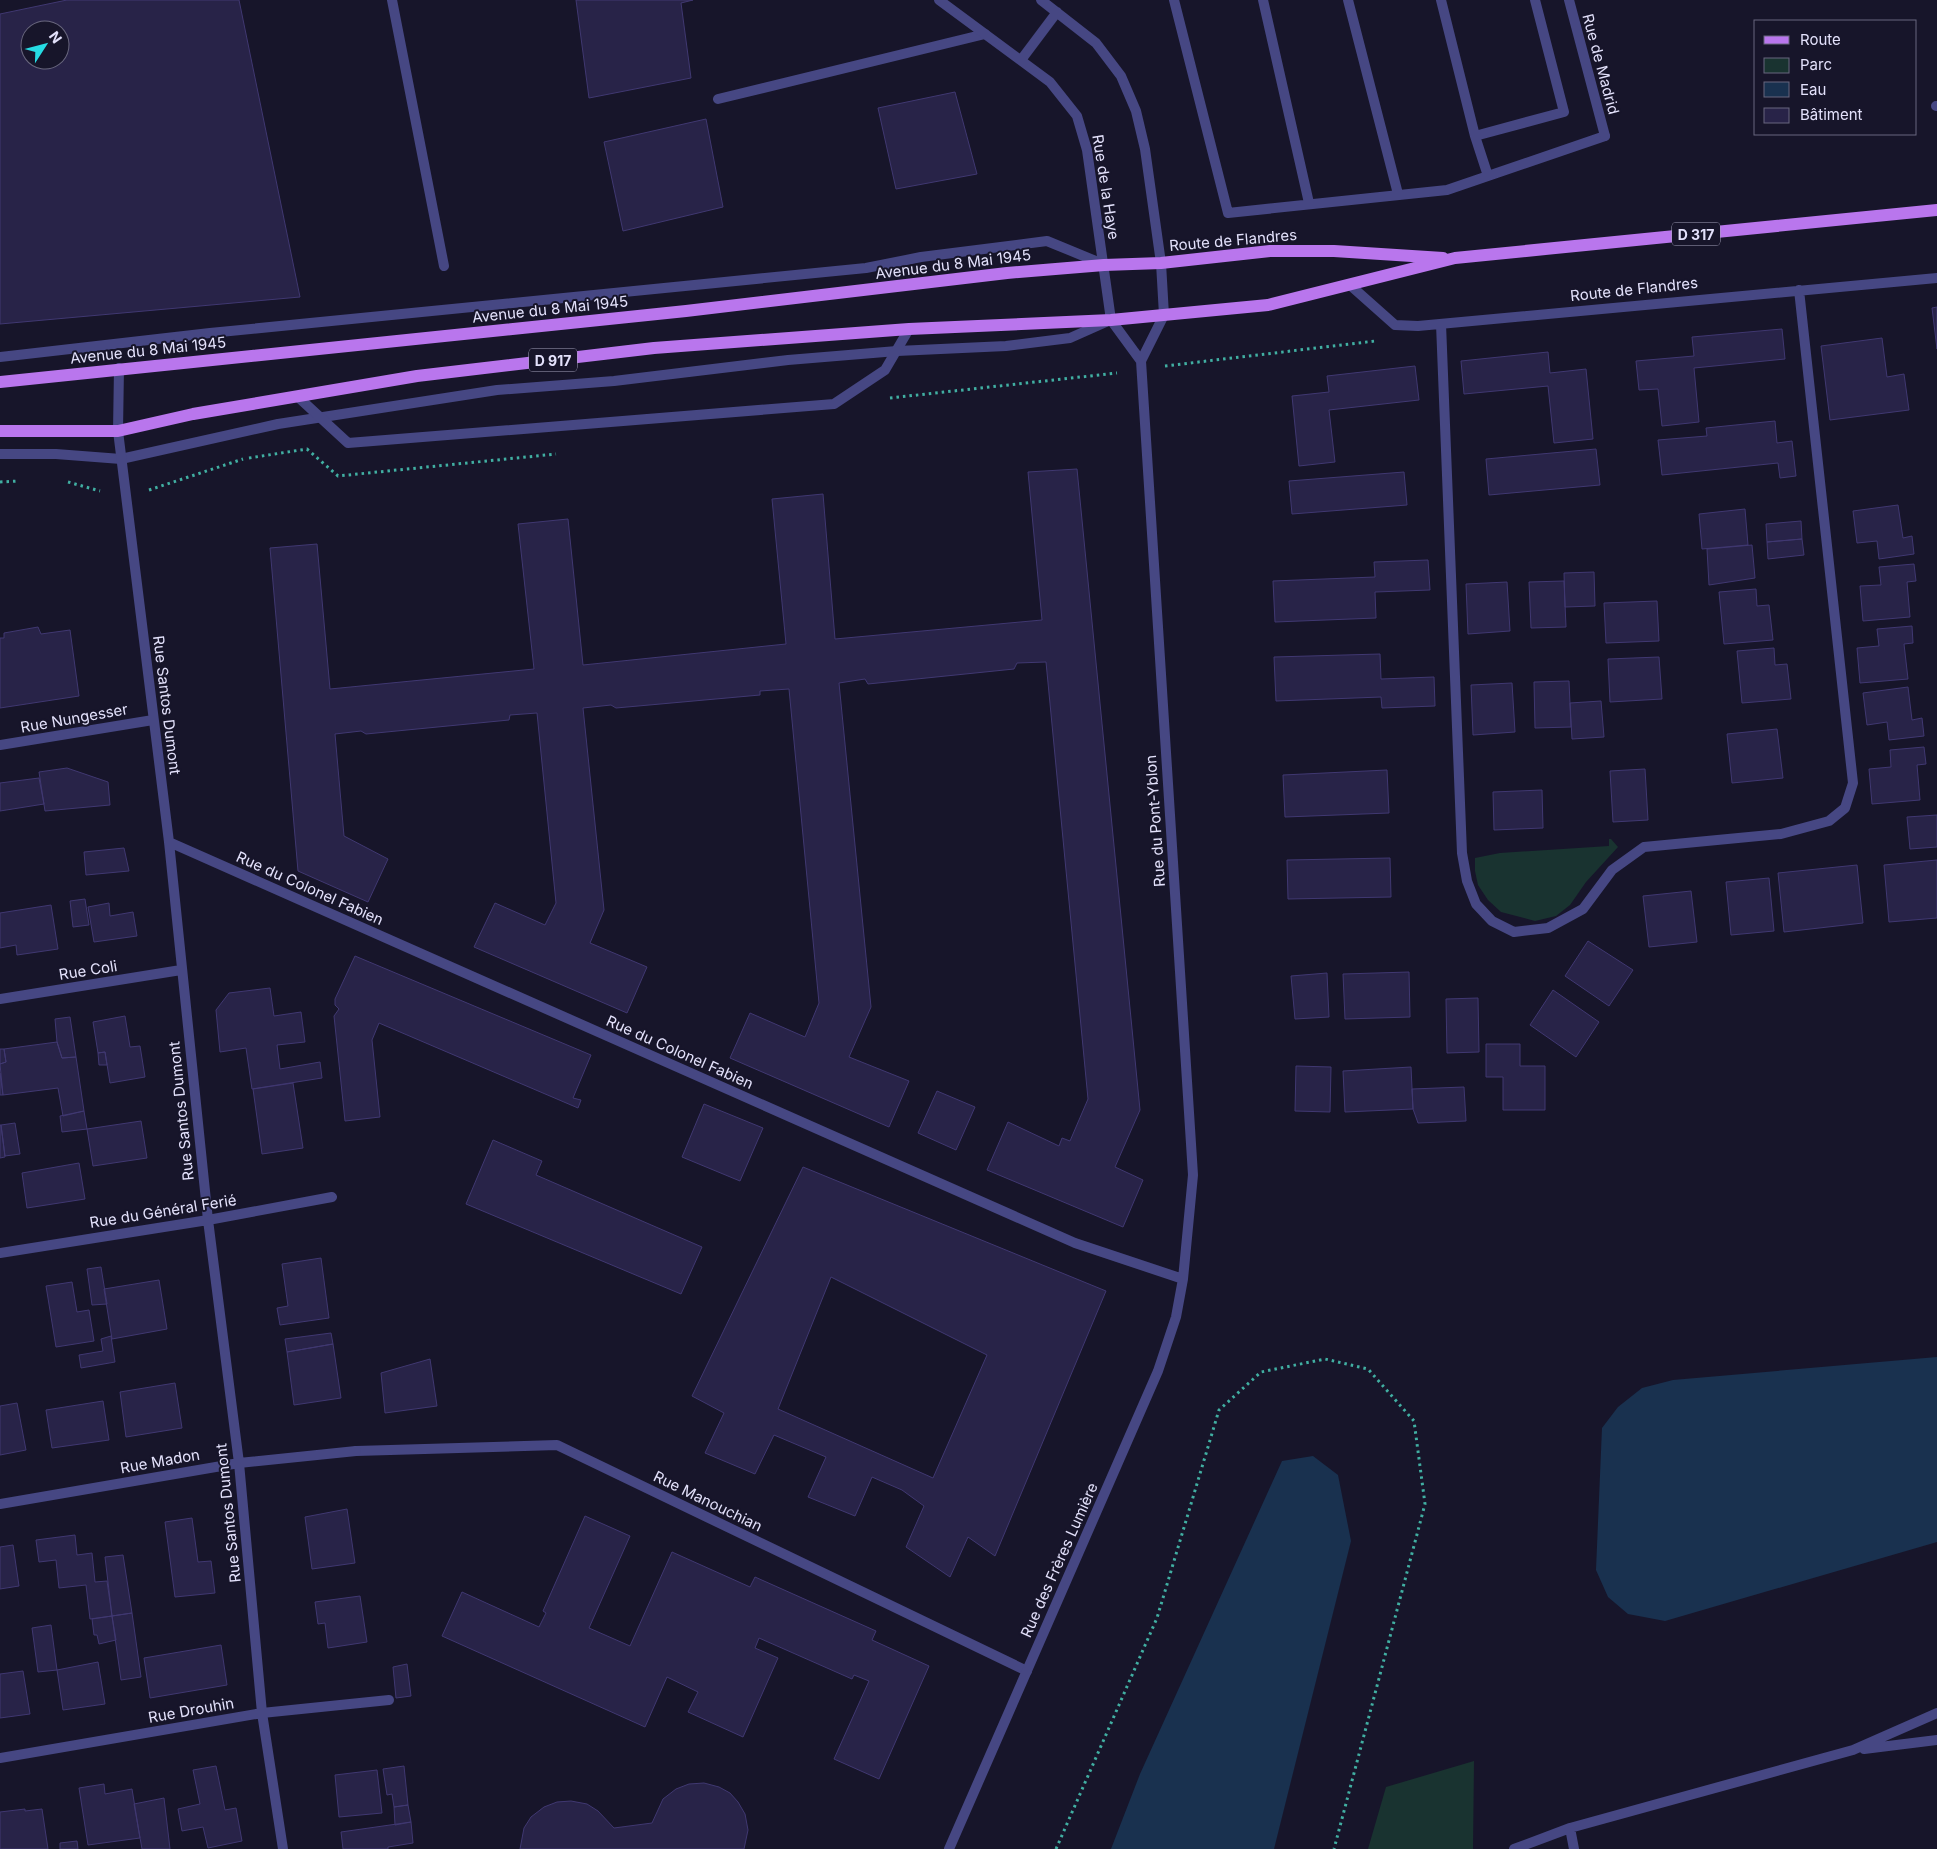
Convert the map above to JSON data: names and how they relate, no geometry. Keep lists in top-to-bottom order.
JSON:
{
  "streets": {
    "main road": [
      "D 317",
      "Route de Flandres",
      "Avenue du 8 Mai 1945",
      "D 917"
    ],
    "street": [
      "Rue de Madrid",
      "Rue de la Haye",
      "Rue Santos Dumont",
      "Rue Nungesser",
      "Rue du Pont-Yblon",
      "Rue du Colonel Fabien",
      "Rue Coli",
      "Rue du Général Ferié",
      "Rue Madon",
      "Rue Manouchian",
      "Rue des Frères Lumière",
      "Rue Drouhin"
    ]
  },
  "crossings": [
    ["Rue de la Haye", "Route de Flandres"],
    ["Rue de la Haye", "Avenue du 8 Mai 1945"],
    ["Route de Flandres", "Avenue du 8 Mai 1945"],
    ["Route de Flandres", "D 917"],
    ["Avenue du 8 Mai 1945", "Rue Santos Dumont"],
    ["D 917", "Rue Santos Dumont"],
    ["Rue Santos Dumont", "Rue Nungesser"],
    ["Rue Santos Dumont", "Rue du Colonel Fabien"],
    ["Rue Santos Dumont", "Rue Coli"],
    ["Rue Santos Dumont", "Rue du Général Ferié"],
    ["Rue Santos Dumont", "Rue Madon"],
    ["Rue Santos Dumont", "Rue Drouhin"],
    ["Rue du Pont-Yblon", "Rue du Colonel Fabien"],
    ["Rue du Pont-Yblon", "Rue des Frères Lumière"],
    ["Rue du Colonel Fabien", "Rue des Frères Lumière"],
    ["Rue Madon", "Rue Manouchian"],
    ["Rue Manouchian", "Rue des Frères Lumière"]
  ],
  "legend": [
    "Route",
    "Parc",
    "Eau",
    "Bâtiment"
  ],
  "north": "top right"
}
